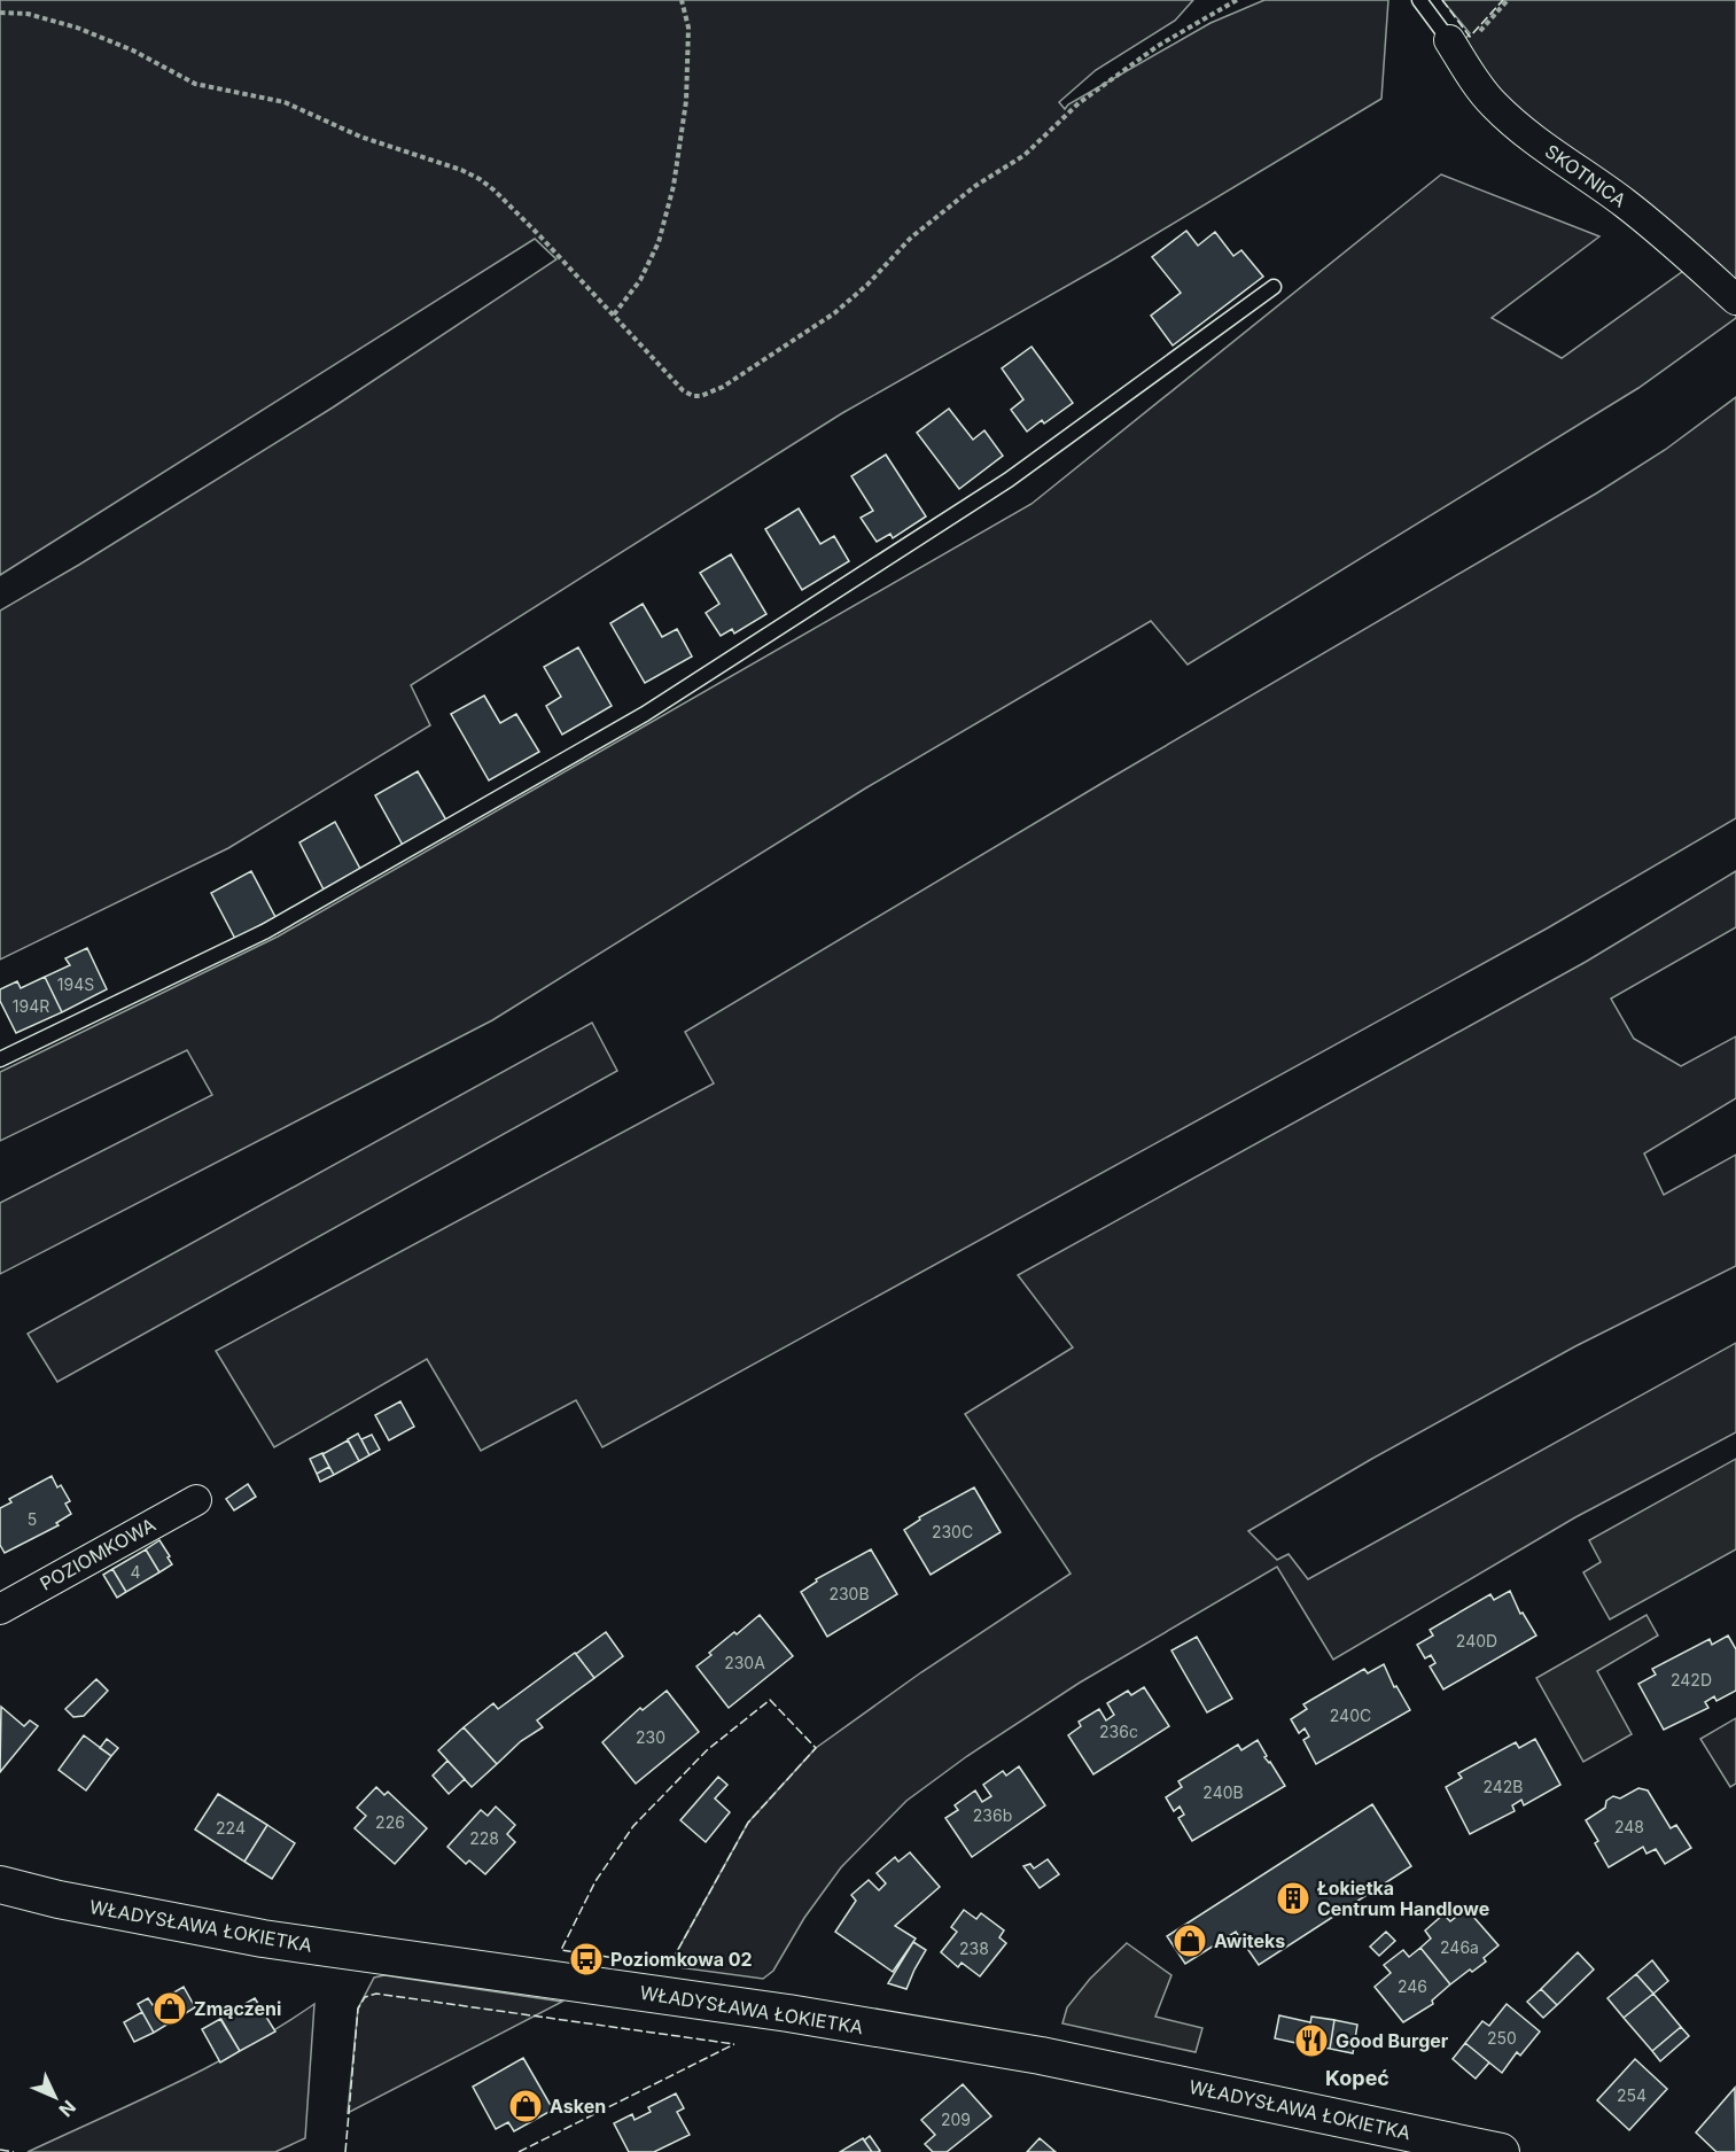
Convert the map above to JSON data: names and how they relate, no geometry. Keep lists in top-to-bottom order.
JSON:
{
  "streets": {
    "street": ["SKOTNICA", "POZIOMKOWA", "WŁADYSŁAWA ŁOKIETKA"]
  },
  "districts": ["Kopeć"],
  "places": {
    "building": ["Łokietka Centrum Handlowe"],
    "shop": ["Awiteks", "Zmączeni", "Asken"],
    "bus stop": ["Poziomkowa 02"],
    "restaurant": ["Good Burger"]
  },
  "house_numbers": [
    "194S",
    "194R",
    "5",
    "230C",
    "4",
    "230B",
    "240D",
    "230A",
    "242D",
    "240C",
    "236c",
    "230",
    "242B",
    "240B",
    "236b",
    "226",
    "248",
    "224",
    "228",
    "246a",
    "238",
    "246",
    "250",
    "254",
    "209"
  ],
  "north": "bottom right"
}
